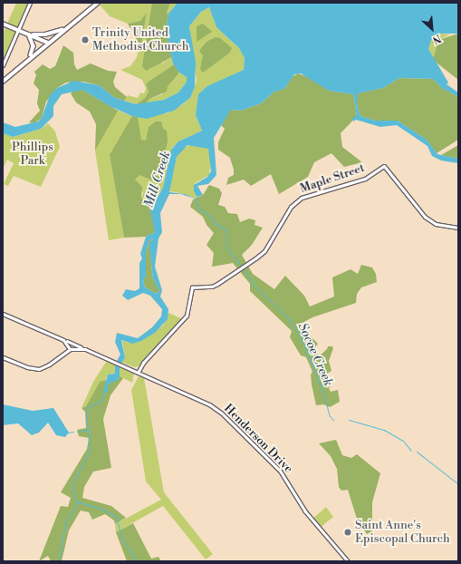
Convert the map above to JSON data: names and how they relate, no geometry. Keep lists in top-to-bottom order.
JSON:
{
  "streets": {
    "main road": ["Maple Street", "Henderson Drive"]
  },
  "crossings": [
    ["Maple Street", "Henderson Drive"]
  ],
  "water": ["Mill Creek", "Socoe Creek"],
  "parks": ["Phillips Park"],
  "places": ["Trinity United Methodist Church", "Saint Anne's Episcopal Church"],
  "north": "bottom right"
}
